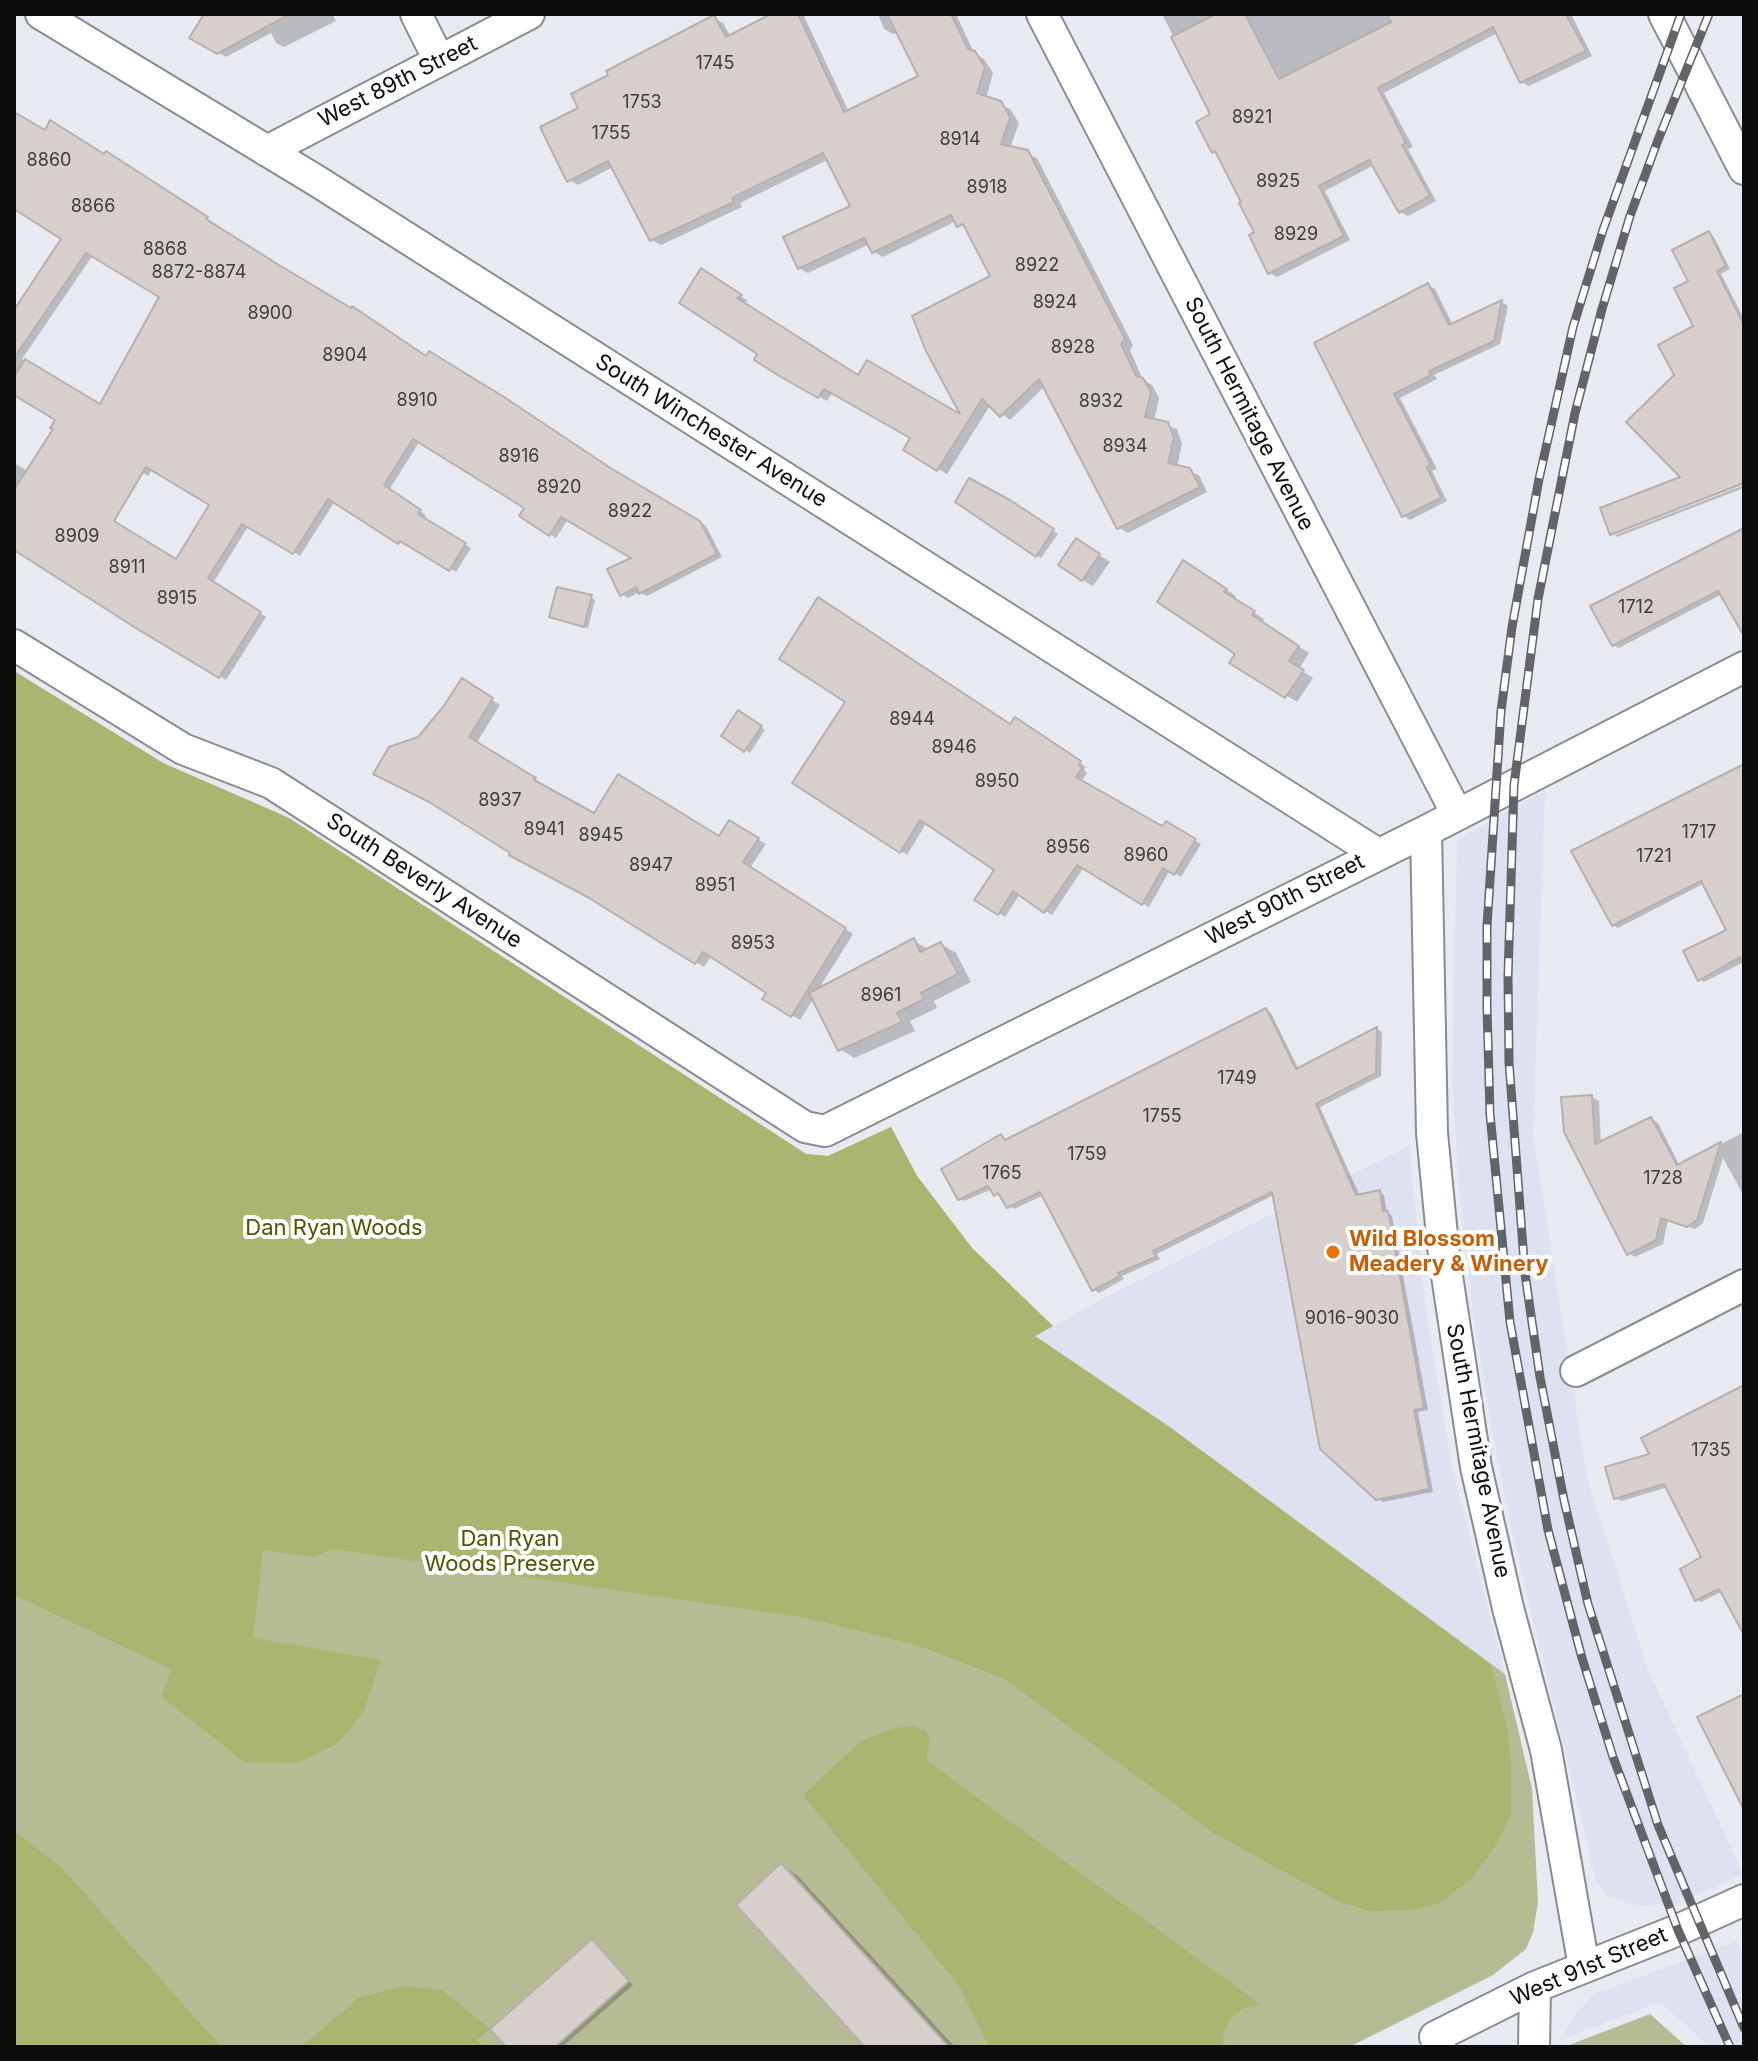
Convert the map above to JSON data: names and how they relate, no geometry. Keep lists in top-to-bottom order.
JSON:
{
  "streets": {
    "street": [
      "West 89th Street",
      "South Hermitage Avenue",
      "South Winchester Avenue",
      "South Beverly Avenue",
      "West 90th Street",
      "West 91st Street"
    ]
  },
  "crossings": [
    ["West 89th Street", "South Winchester Avenue"],
    ["South Hermitage Avenue", "West 90th Street"],
    ["South Hermitage Avenue", "West 91st Street"],
    ["South Winchester Avenue", "West 90th Street"],
    ["South Beverly Avenue", "West 90th Street"]
  ],
  "parks": ["Dan Ryan Woods", "Dan Ryan Woods Preserve"],
  "places": ["Wild Blossom Meadery & Winery"],
  "house_numbers": [
    "1745",
    "1753",
    "8921",
    "1755",
    "8914",
    "8860",
    "8925",
    "8918",
    "8866",
    "8929",
    "8868",
    "8922",
    "8872-8874",
    "8924",
    "8900",
    "8928",
    "8904",
    "8910",
    "8932",
    "8934",
    "8916",
    "8920",
    "8922",
    "8909",
    "8911",
    "8915",
    "1712",
    "8944",
    "8946",
    "8950",
    "8937",
    "8941",
    "1717",
    "8945",
    "8956",
    "8960",
    "1721",
    "8947",
    "8951",
    "8953",
    "8961",
    "1749",
    "1755",
    "1759",
    "1765",
    "1728",
    "9016-9030",
    "1735"
  ]
}
